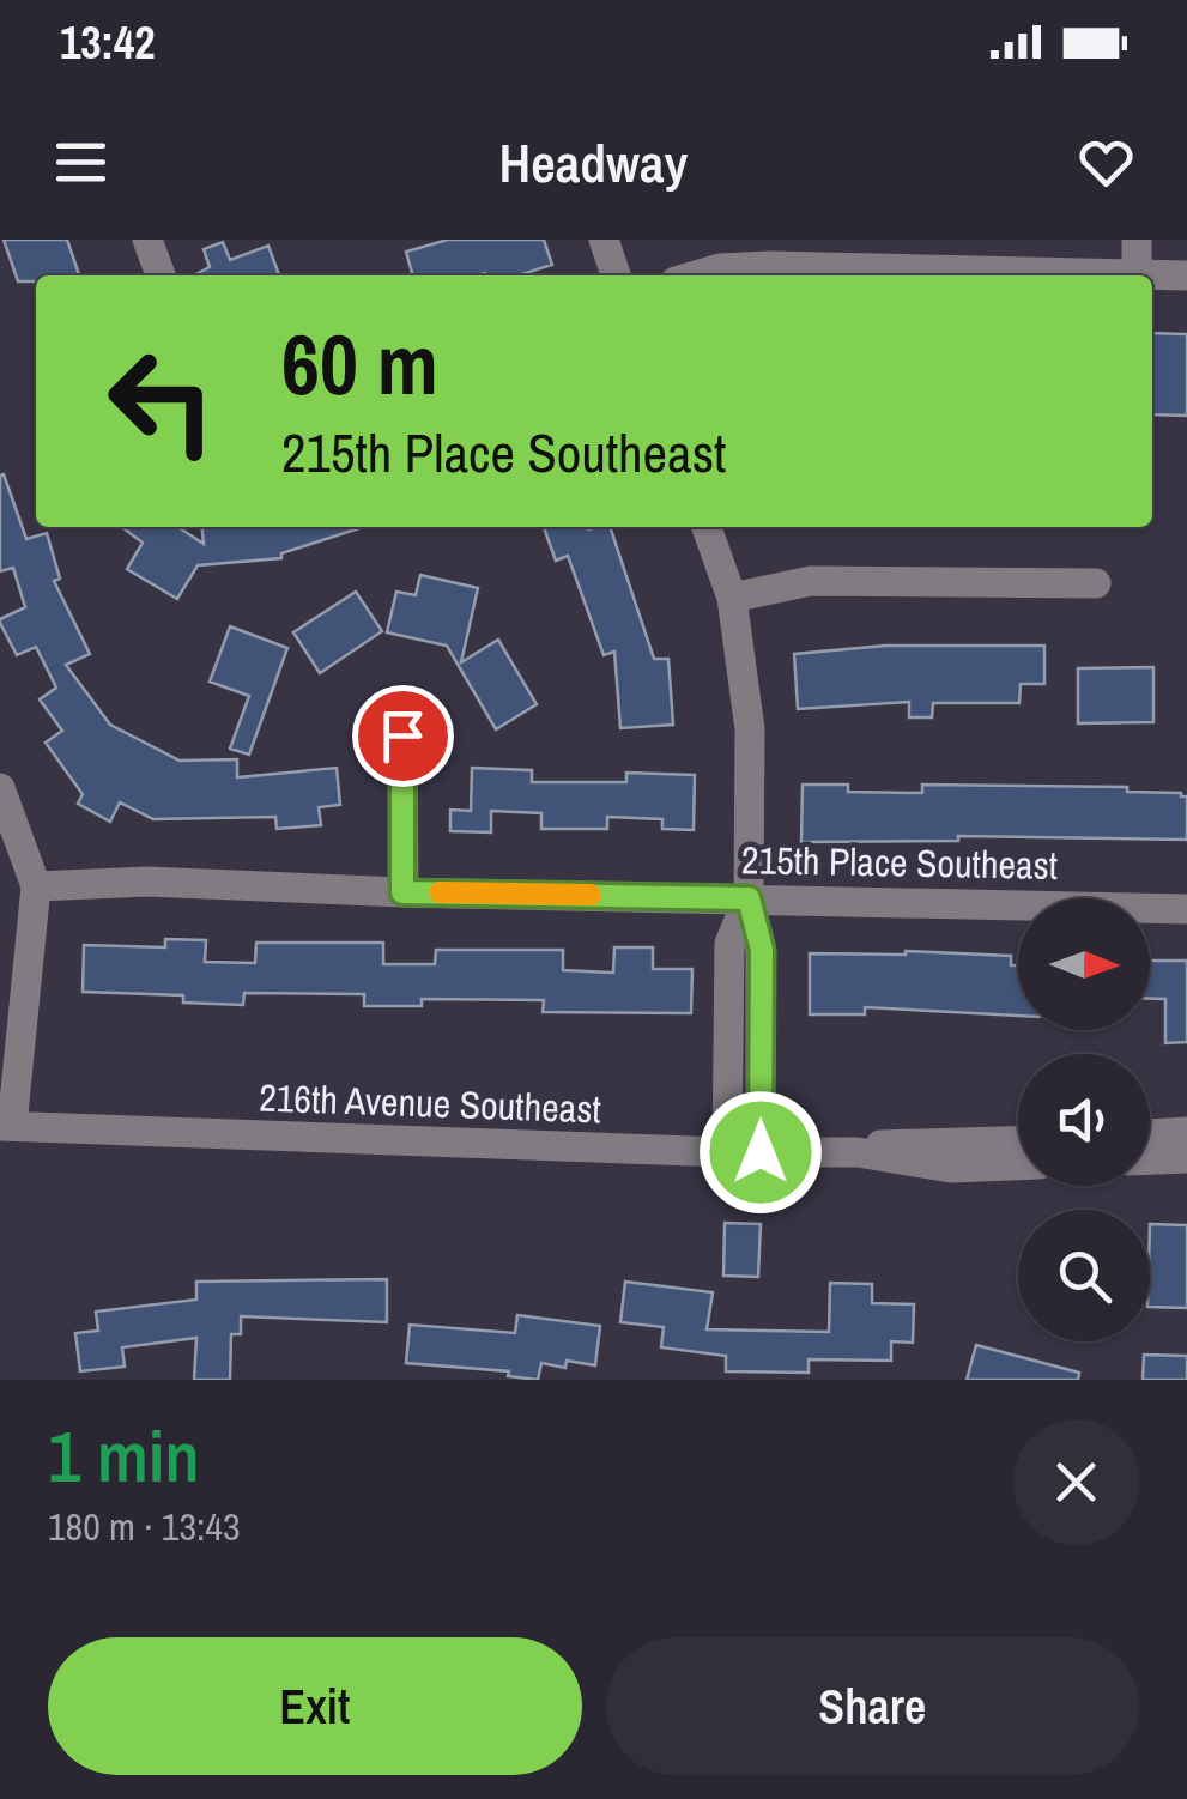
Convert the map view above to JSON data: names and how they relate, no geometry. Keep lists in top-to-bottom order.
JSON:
{
  "streets": {
    "street": ["215th Place Southeast", "216th Avenue Southeast"]
  },
  "north": "right",
  "page": {
    "status": "13:42",
    "header": "Headway",
    "turn": ["60 m", "215th Place Southeast"],
    "heading": ["1 min", "180 m · 13:43"],
    "buttons": ["Exit", "Share"]
  }
}
